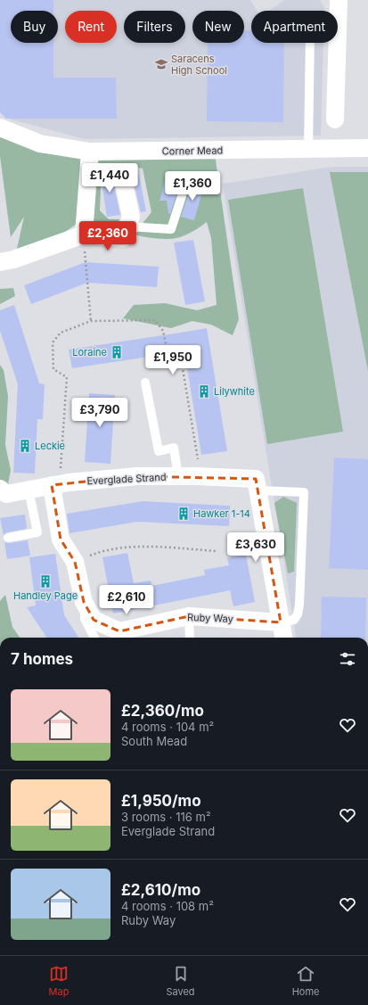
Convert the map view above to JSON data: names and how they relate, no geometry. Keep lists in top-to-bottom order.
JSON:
{
  "streets": {
    "street": ["Corner Mead", "Everglade Strand", "Ruby Way"]
  },
  "crossings": [
    ["Everglade Strand", "Ruby Way"]
  ],
  "places": {
    "school or university": ["Saracens High School"],
    "building": [
      "Loraine",
      "Lilywhite",
      "Leckie",
      "Hawker 1-14",
      "Handley Page"
    ]
  },
  "page": {
    "chip": [
      "Buy",
      "Rent",
      "Filters",
      "New",
      "Apartment"
    ],
    "price": [
      "£1,440",
      "£1,360",
      "£2,360",
      "£1,950",
      "£3,790",
      "£3,630",
      "£2,610"
    ],
    "heading": "7 homes",
    "list": [
      {
        "name": "£2,360/mo",
        "note": "4 rooms · 104 m² · South Mead"
      },
      {
        "name": "£1,950/mo",
        "note": "3 rooms · 116 m² · Everglade Strand"
      },
      {
        "name": "£2,610/mo",
        "note": "4 rooms · 108 m² · Ruby Way"
      }
    ],
    "tabs": ["Map", "Saved", "Home"]
  }
}
